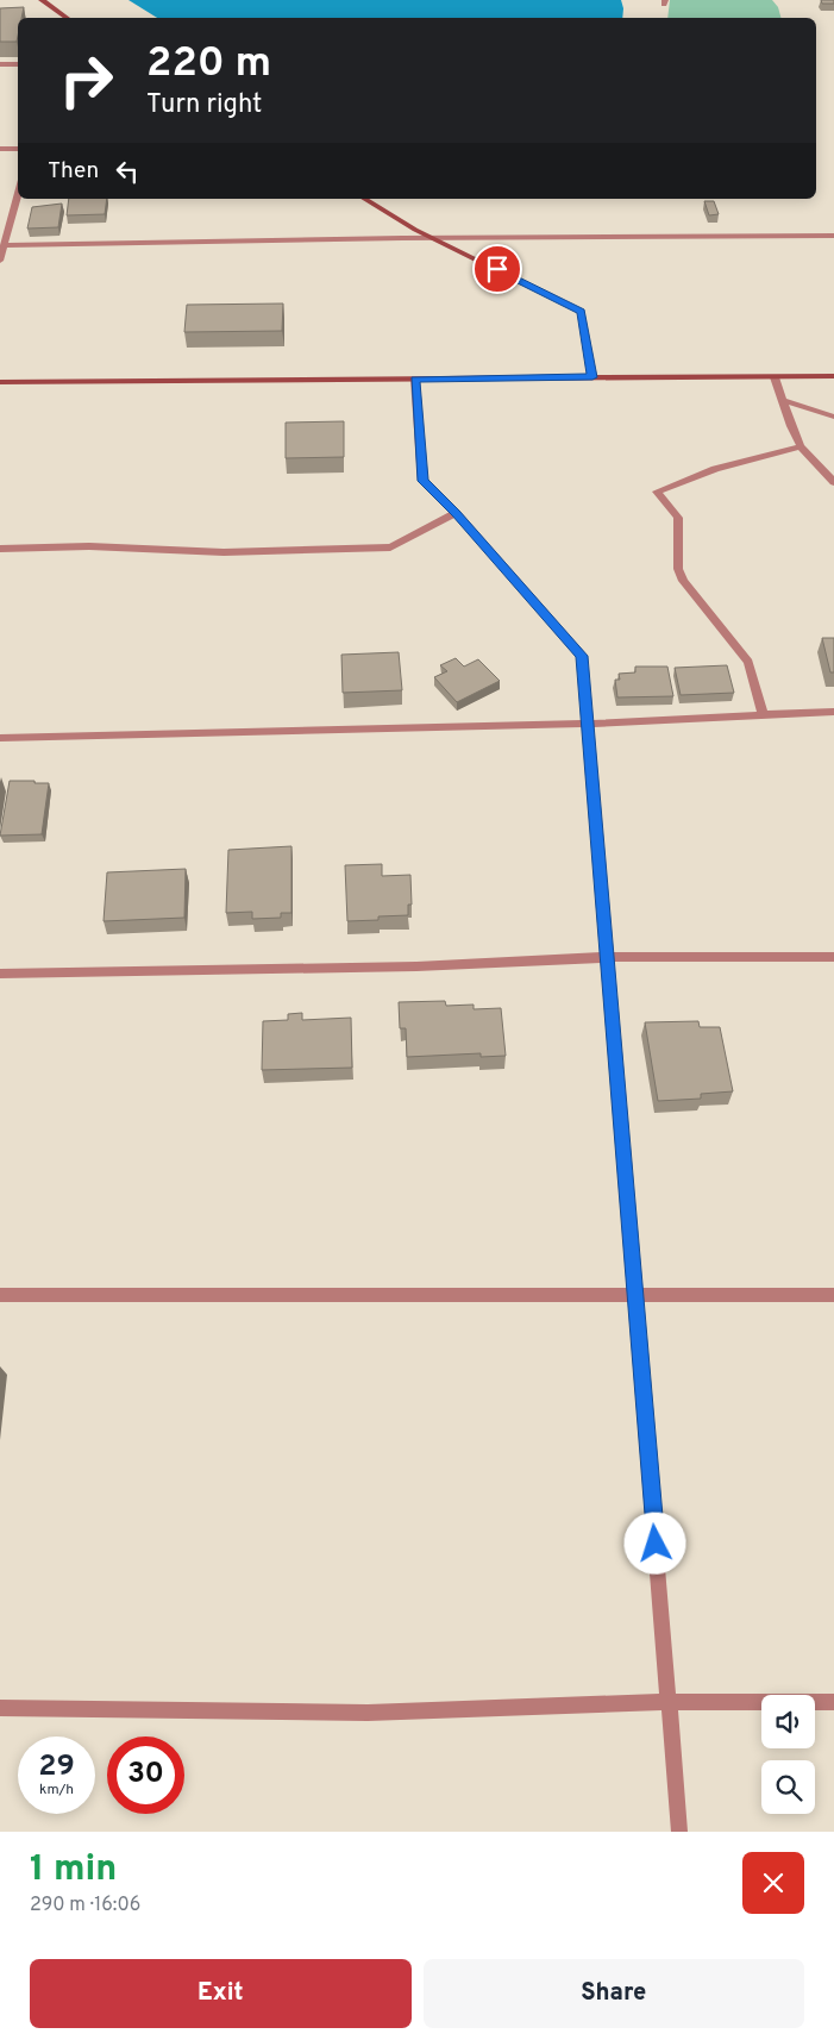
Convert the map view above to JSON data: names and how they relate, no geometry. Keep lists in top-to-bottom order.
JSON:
{
  "page": {
    "turn": ["220 m", "Turn right"],
    "then": "Then",
    "speed": "29 km/h",
    "limit": "30",
    "heading": ["1 min", "290 m · 16:06"],
    "buttons": ["Exit", "Share"]
  }
}
